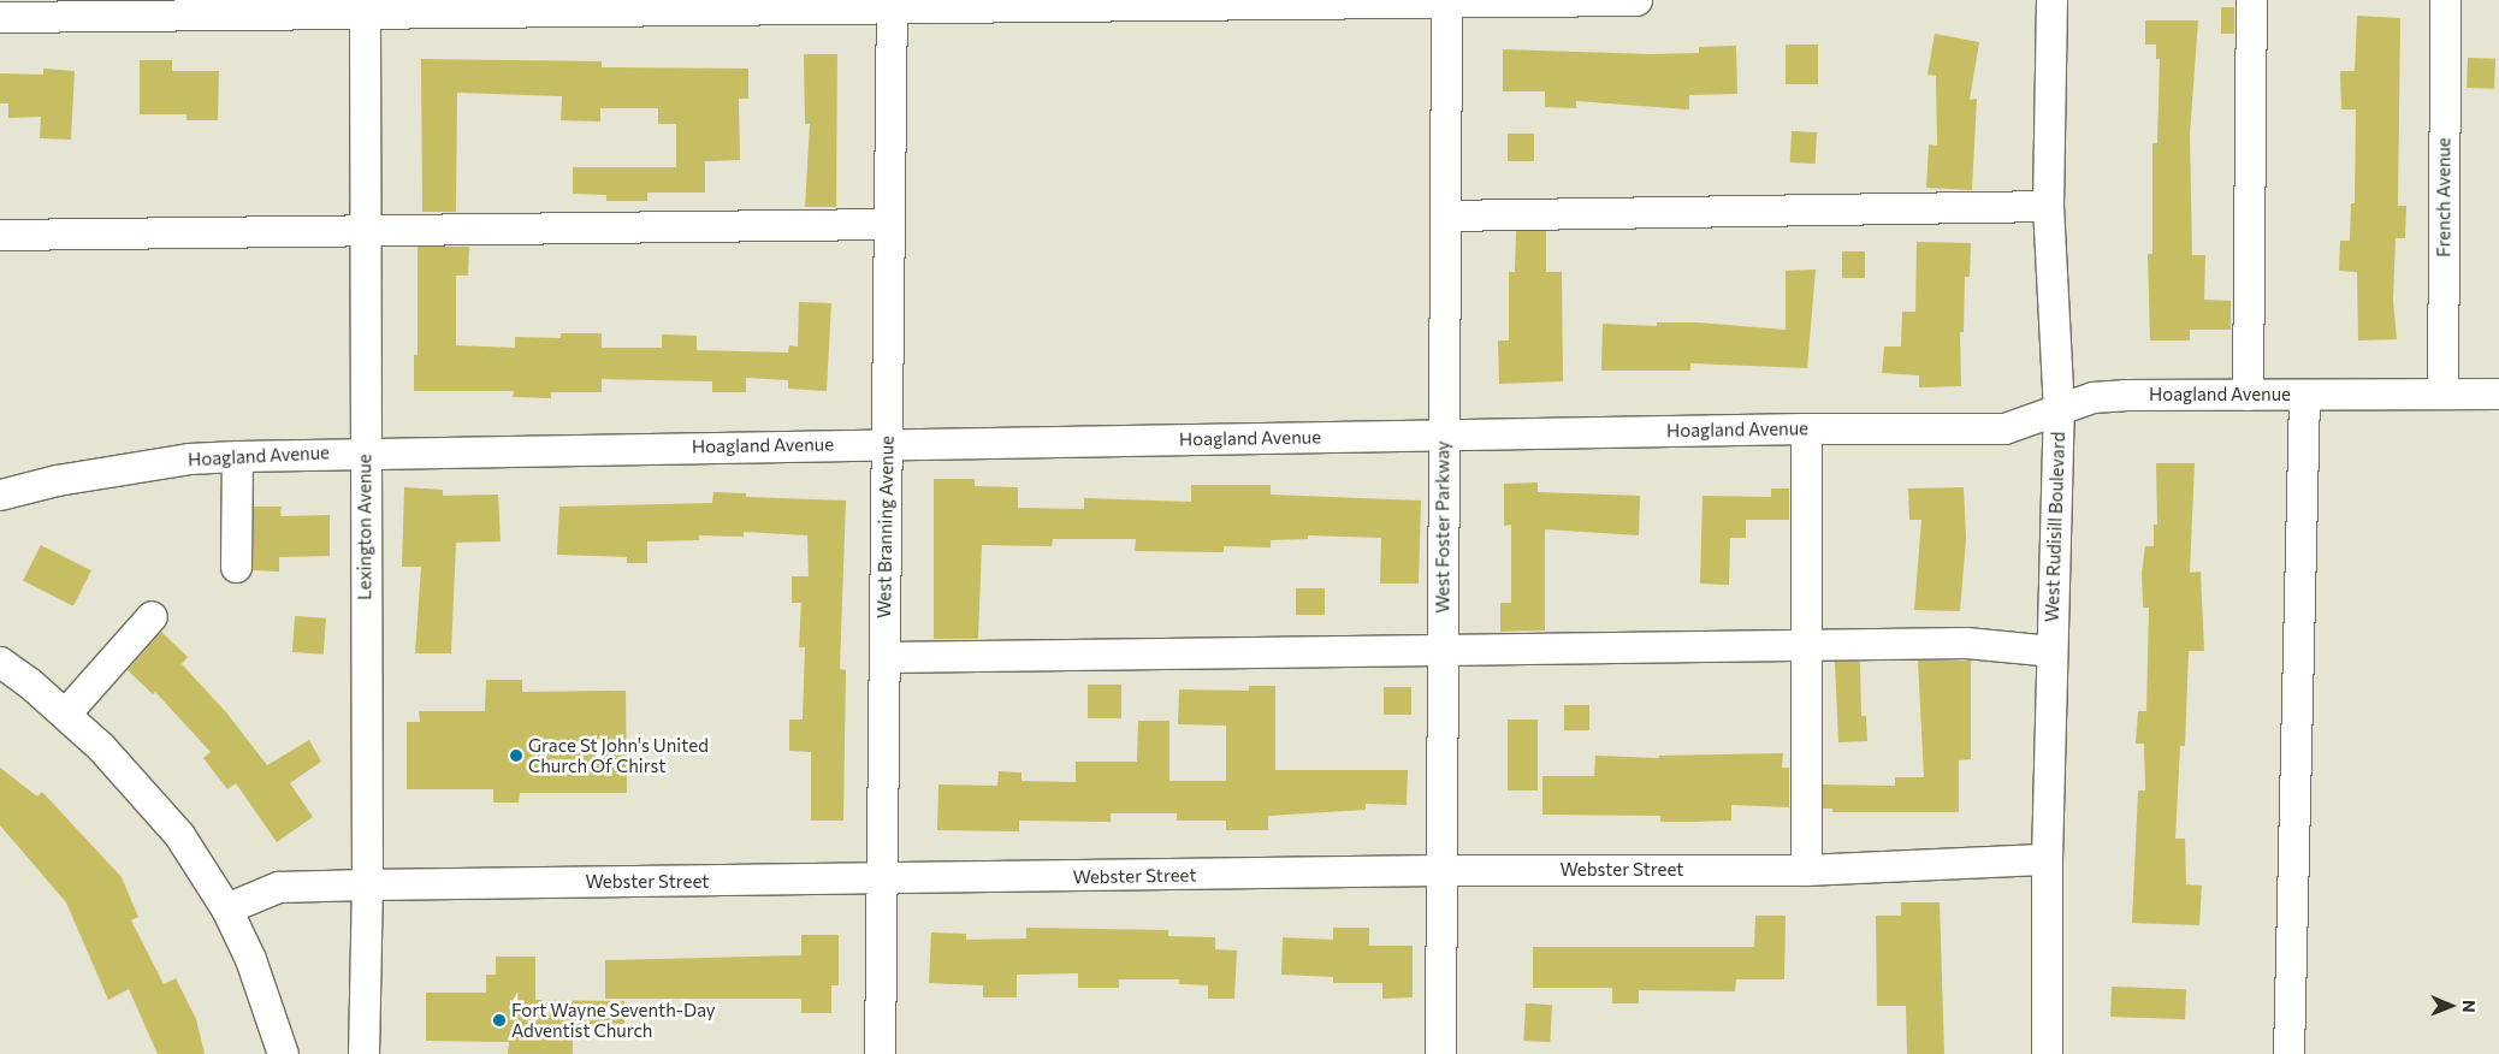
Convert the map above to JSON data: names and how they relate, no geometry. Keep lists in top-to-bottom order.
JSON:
{
  "streets": {
    "street": [
      "French Avenue",
      "Hoagland Avenue",
      "Lexington Avenue",
      "West Branning Avenue",
      "West Foster Parkway",
      "West Rudisill Boulevard",
      "Webster Street"
    ]
  },
  "crossings": [
    ["French Avenue", "Hoagland Avenue"],
    ["Hoagland Avenue", "Lexington Avenue"],
    ["Hoagland Avenue", "West Branning Avenue"],
    ["Hoagland Avenue", "West Foster Parkway"],
    ["Hoagland Avenue", "West Rudisill Boulevard"],
    ["Lexington Avenue", "Webster Street"],
    ["West Branning Avenue", "Webster Street"],
    ["West Foster Parkway", "Webster Street"],
    ["West Rudisill Boulevard", "Webster Street"]
  ],
  "places": ["Grace St John's United Church Of Chirst", "Fort Wayne Seventh-Day Adventist Church"],
  "north": "right"
}
